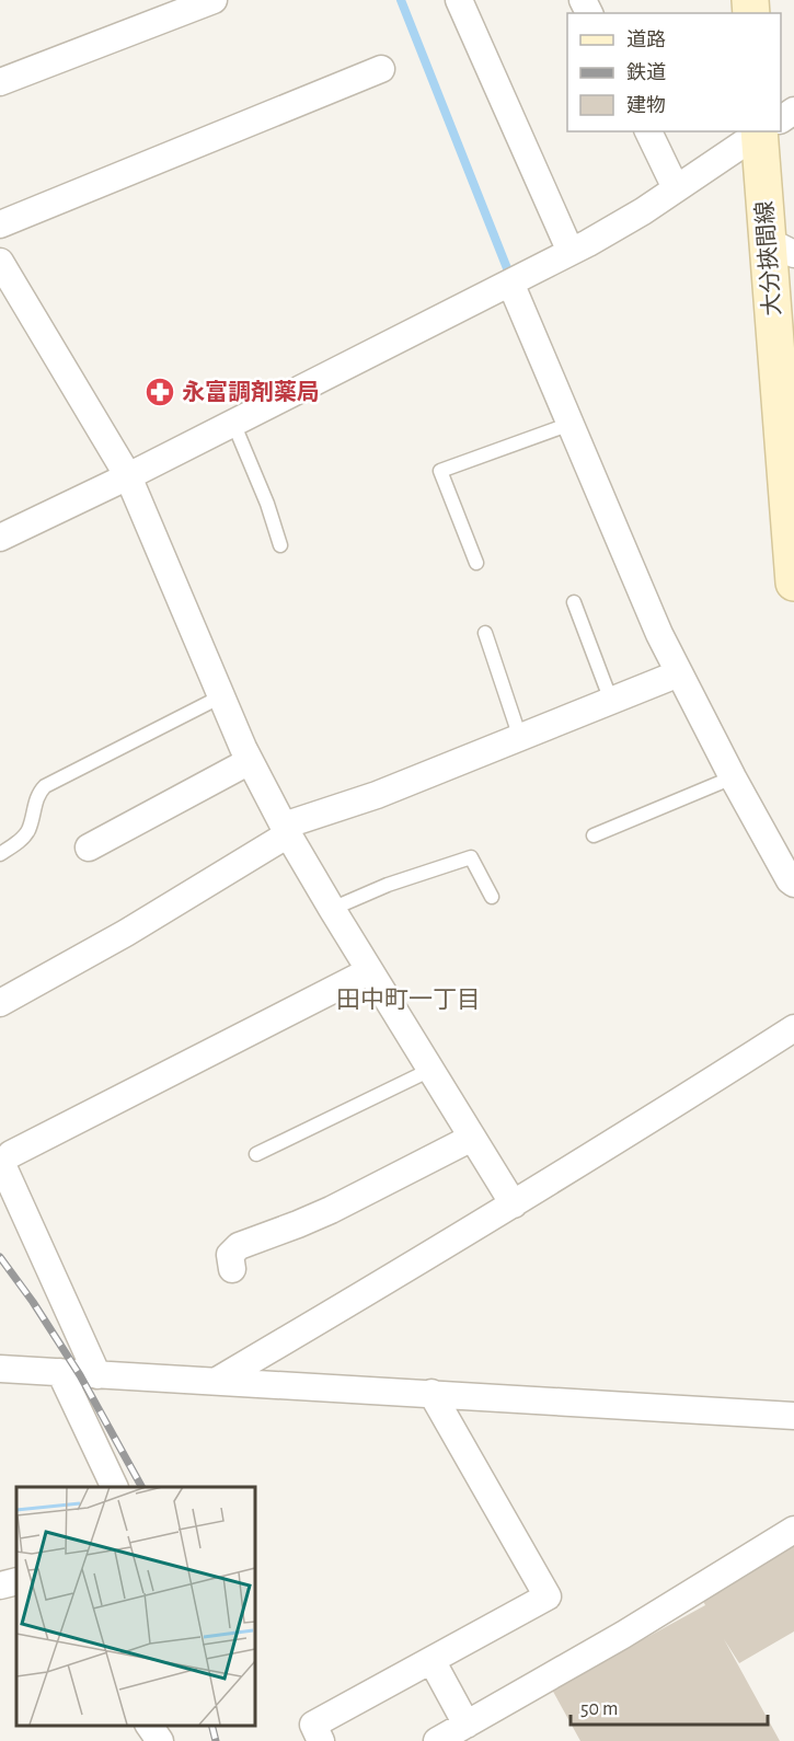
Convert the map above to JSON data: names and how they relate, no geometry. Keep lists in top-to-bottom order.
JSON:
{
  "streets": {
    "main road": ["大分挾間線"]
  },
  "districts": ["田中町一丁目"],
  "places": {
    "pharmacy": ["永富調剤薬局"]
  },
  "legend": ["道路", "鉄道", "建物"],
  "scale_bar": "50 m"
}
